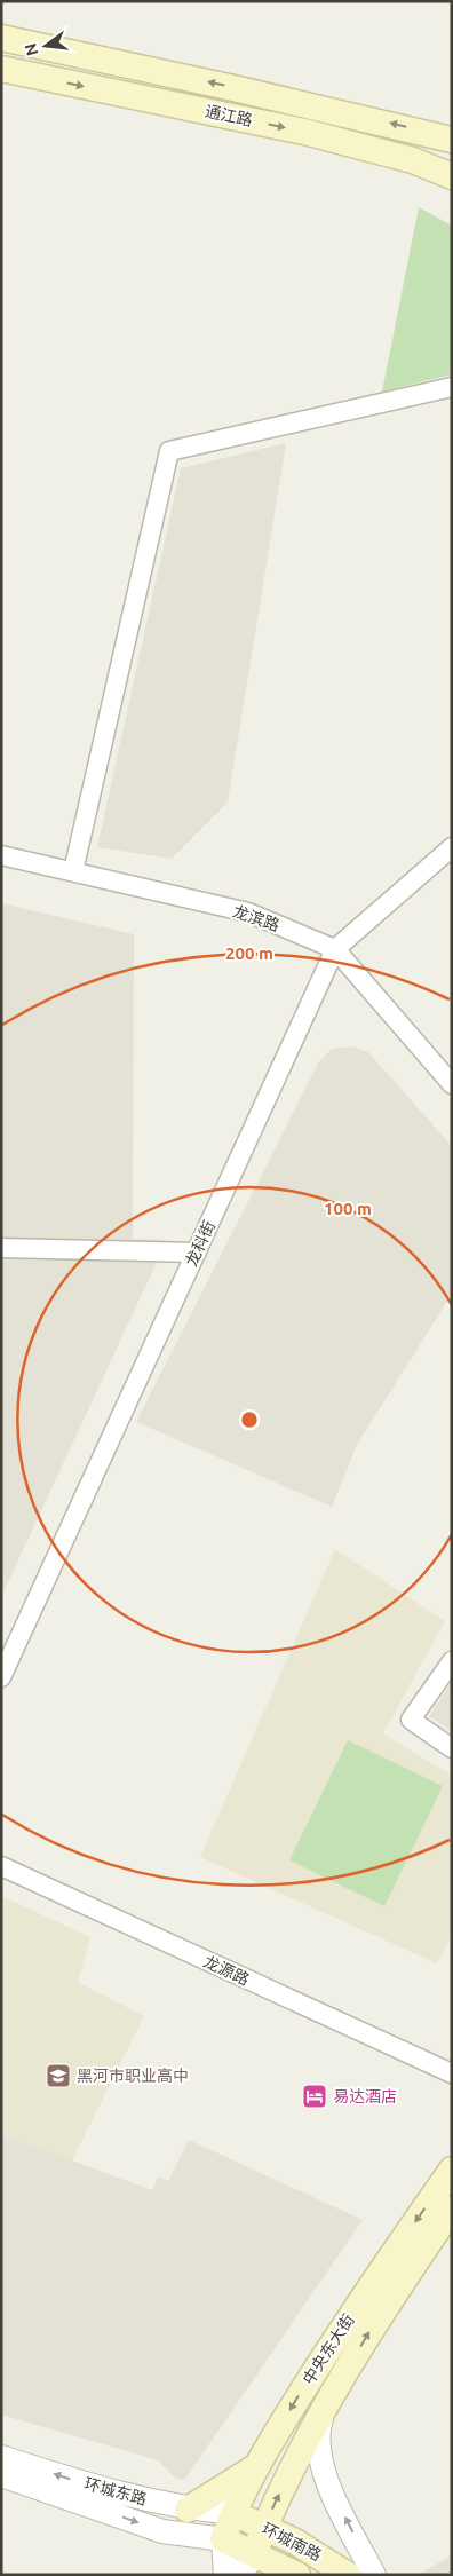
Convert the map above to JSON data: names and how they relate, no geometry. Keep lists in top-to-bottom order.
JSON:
{
  "streets": {
    "main road": ["通江路", "中央东大街", "环城南路"],
    "street": [
      "龙滨路",
      "龙科街",
      "龙源路",
      "环城东路"
    ]
  },
  "crossings": [
    ["龙滨路", "龙科街"],
    ["中央东大街", "环城东路"],
    ["中央东大街", "环城南路"],
    ["环城东路", "环城南路"]
  ],
  "places": {
    "school or university": ["黑河市职业高中"],
    "hotel": ["易达酒店"]
  },
  "north": "left",
  "rings": ["200 m", "100 m"]
}
